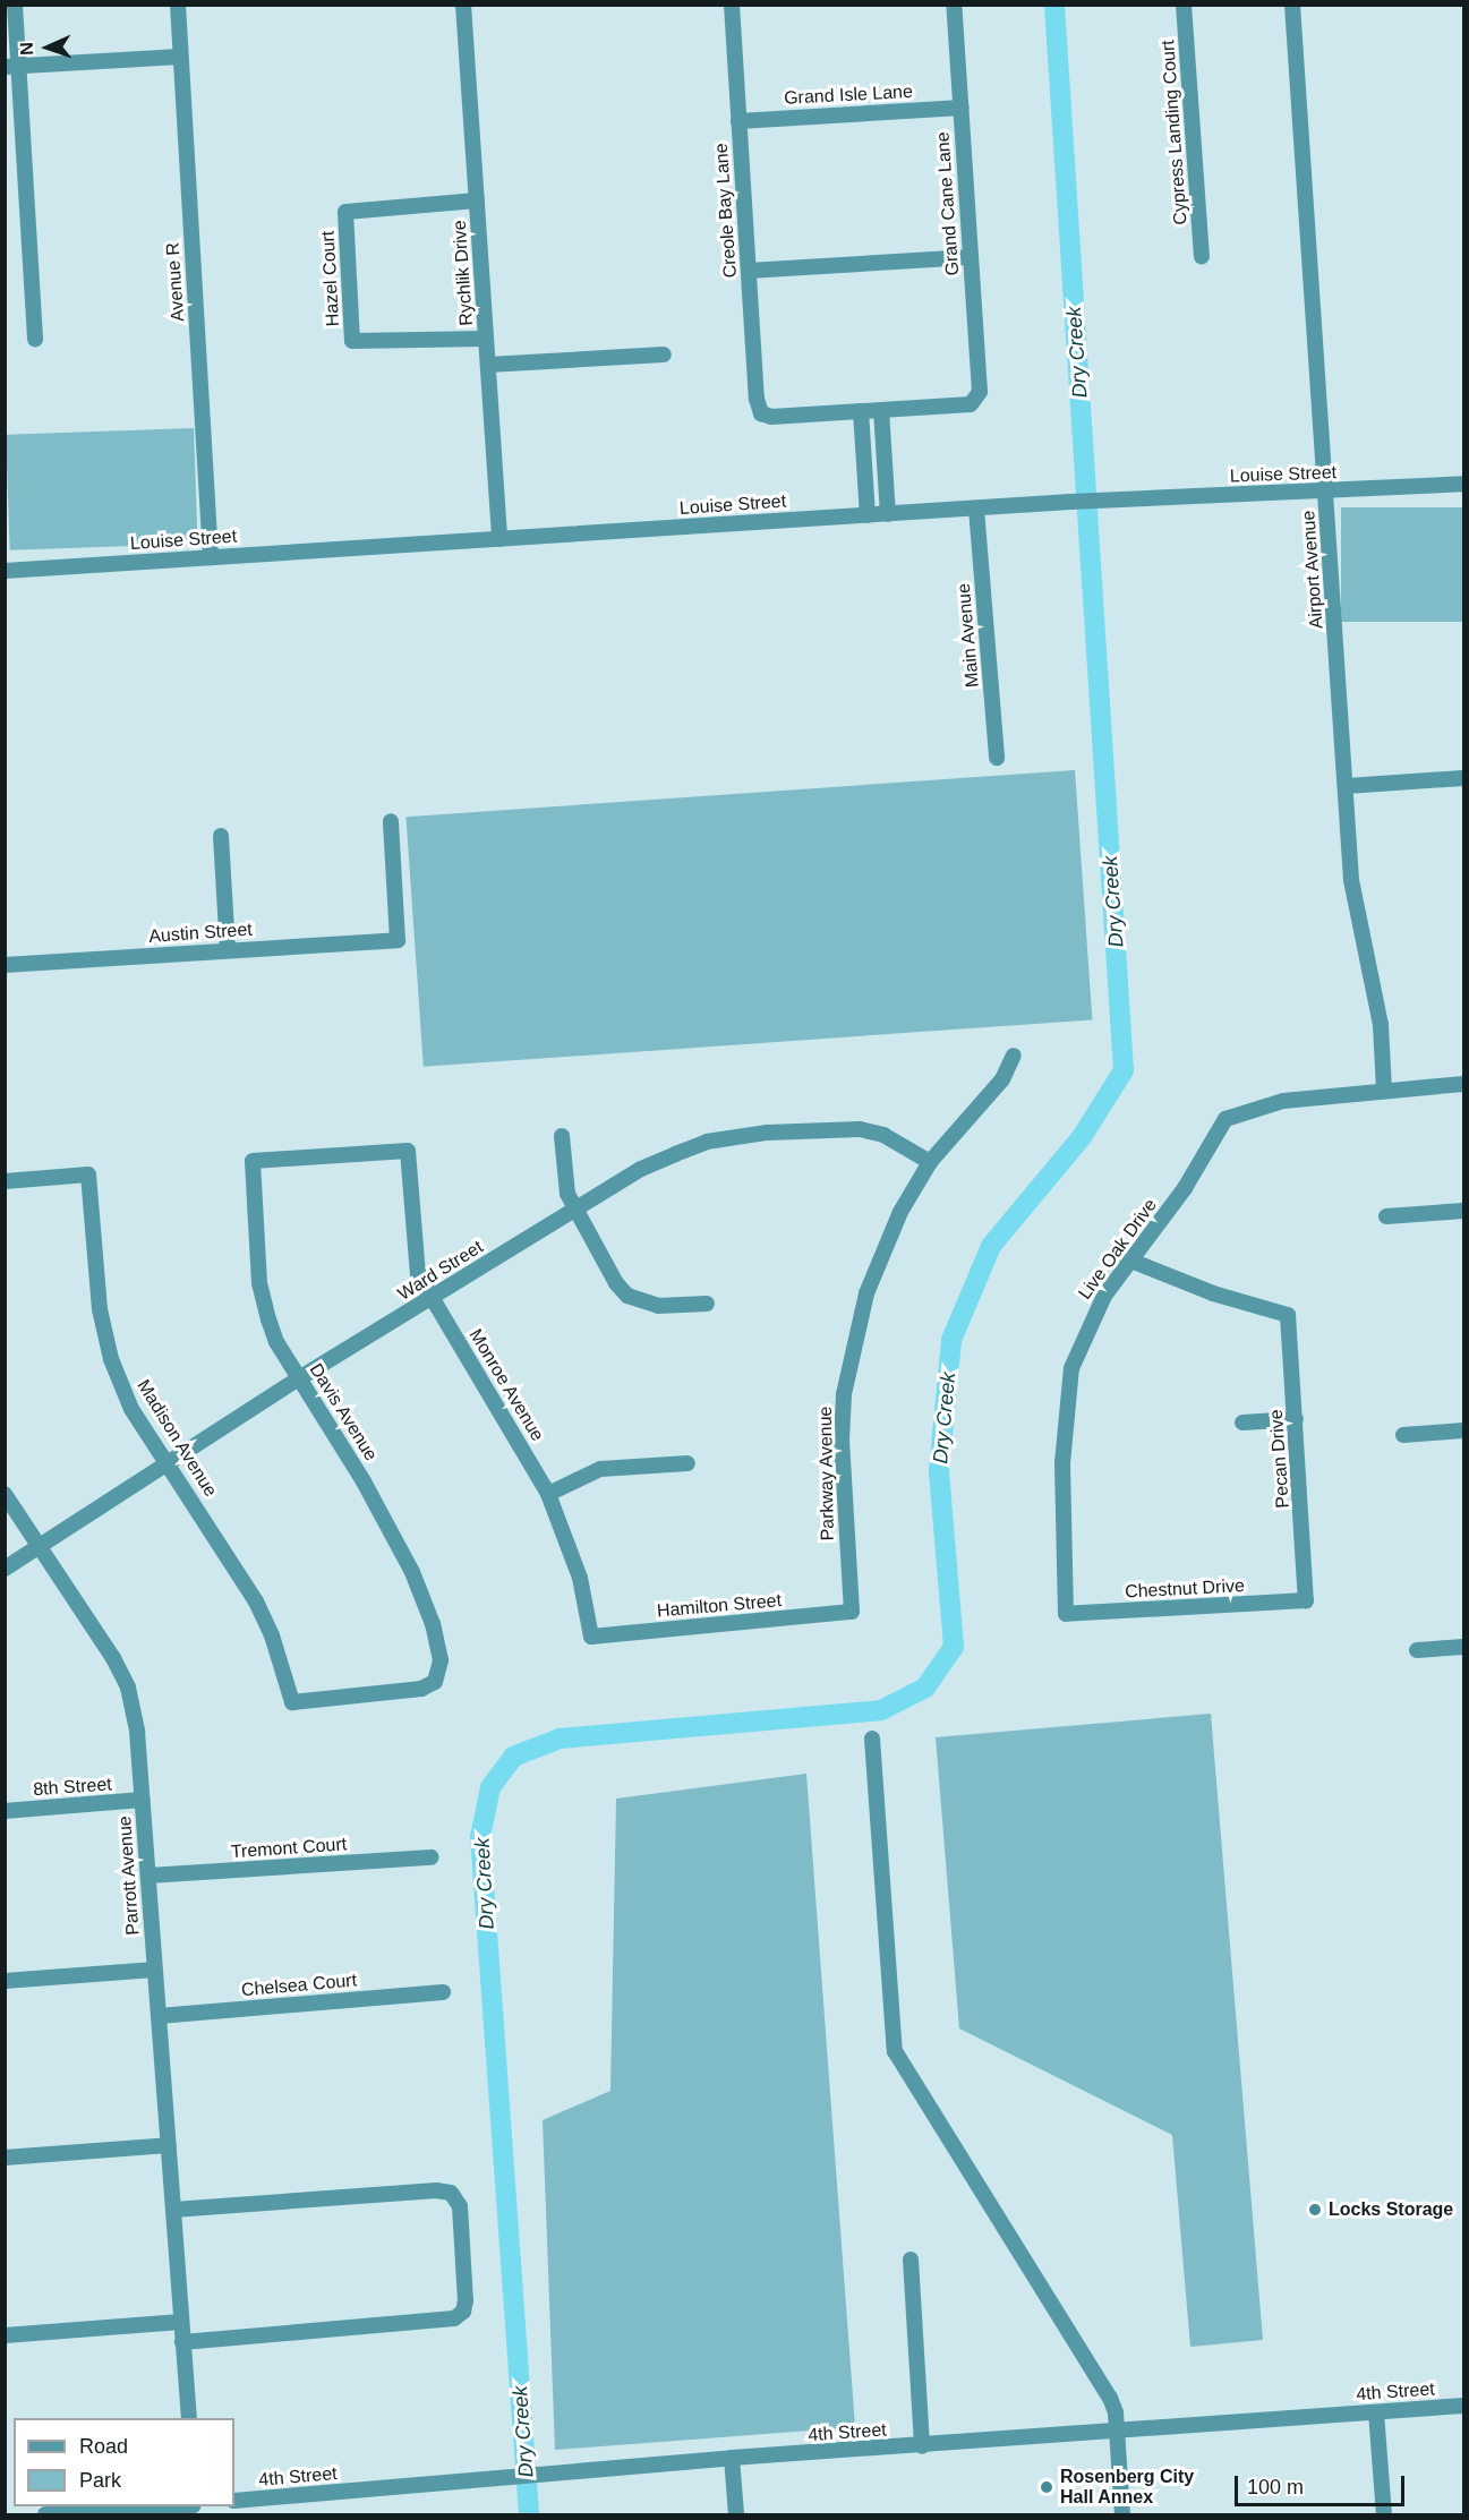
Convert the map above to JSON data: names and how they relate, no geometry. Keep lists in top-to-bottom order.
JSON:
{
  "streets": {
    "street": [
      "Grand Isle Lane",
      "Cypress Landing Court",
      "Grand Cane Lane",
      "Creole Bay Lane",
      "Rychlik Drive",
      "Hazel Court",
      "Avenue R",
      "Louise Street",
      "Airport Avenue",
      "Main Avenue",
      "Austin Street",
      "Live Oak Drive",
      "Ward Street",
      "Monroe Avenue",
      "Davis Avenue",
      "Madison Avenue",
      "Pecan Drive",
      "Parkway Avenue",
      "Chestnut Drive",
      "Hamilton Street",
      "8th Street",
      "Tremont Court",
      "Parrott Avenue",
      "Chelsea Court",
      "4th Street"
    ]
  },
  "crossings": [
    ["Grand Isle Lane", "Grand Cane Lane"],
    ["Grand Isle Lane", "Creole Bay Lane"],
    ["Rychlik Drive", "Hazel Court"],
    ["Rychlik Drive", "Louise Street"],
    ["Avenue R", "Louise Street"],
    ["Louise Street", "Airport Avenue"],
    ["Louise Street", "Main Avenue"],
    ["Airport Avenue", "Live Oak Drive"],
    ["Live Oak Drive", "Pecan Drive"],
    ["Live Oak Drive", "Chestnut Drive"],
    ["Ward Street", "Monroe Avenue"],
    ["Ward Street", "Davis Avenue"],
    ["Ward Street", "Madison Avenue"],
    ["Ward Street", "Parkway Avenue"],
    ["Ward Street", "Parrott Avenue"],
    ["Monroe Avenue", "Davis Avenue"],
    ["Monroe Avenue", "Hamilton Street"],
    ["Davis Avenue", "Madison Avenue"],
    ["Pecan Drive", "Chestnut Drive"],
    ["Parkway Avenue", "Hamilton Street"],
    ["8th Street", "Parrott Avenue"],
    ["Tremont Court", "Parrott Avenue"],
    ["Parrott Avenue", "Chelsea Court"]
  ],
  "water": ["Dry Creek"],
  "places": ["Locks Storage", "Rosenberg City Hall Annex"],
  "legend": ["Road", "Park"],
  "scale_bar": "100 m",
  "north": "left"
}
